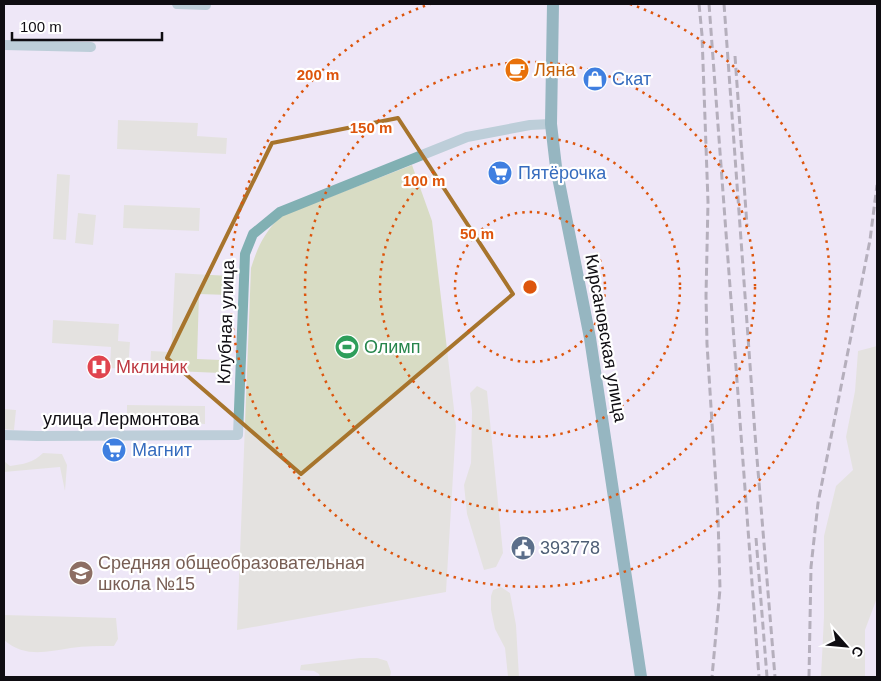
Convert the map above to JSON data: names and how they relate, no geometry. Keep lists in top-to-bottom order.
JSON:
{
  "streets": {
    "main road": ["Кирсановская улица"],
    "street": ["Клубная улица", "улица Лермонтова"]
  },
  "crossings": [
    ["Клубная улица", "Кирсановская улица"],
    ["Клубная улица", "улица Лермонтова"]
  ],
  "places": {
    "cafe": ["Ляна"],
    "shop": ["Скат"],
    "supermarket": ["Пятёрочка", "Магнит"],
    "sports": ["Олимп"],
    "hospital": ["Мклиник"],
    "public building": ["393778"],
    "school or university": ["Средняя общеобразовательная школа №15"]
  },
  "scale_bar": "100 m",
  "north": "bottom right",
  "rings": [
    "200 m",
    "150 m",
    "100 m",
    "50 m"
  ]
}
